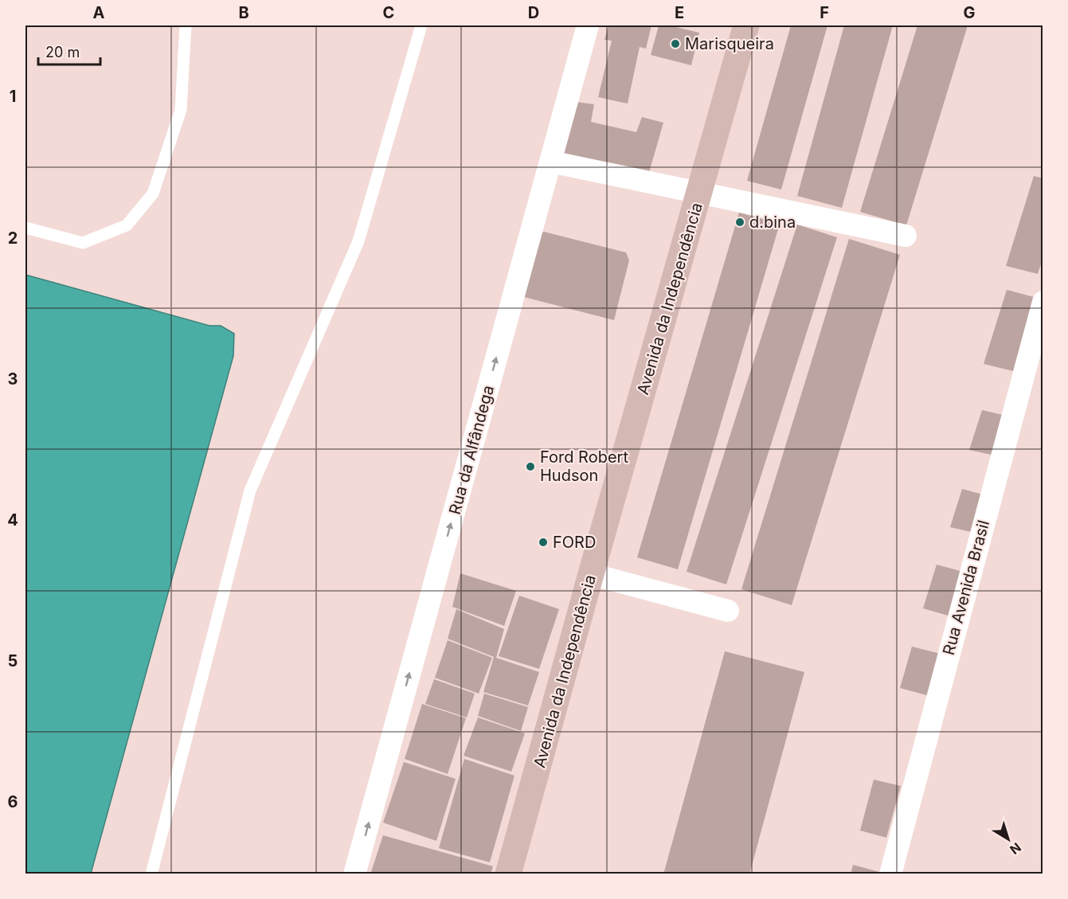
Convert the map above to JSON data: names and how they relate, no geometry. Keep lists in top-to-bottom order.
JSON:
{
  "streets": {
    "street": ["Avenida da Independência", "Rua da Alfândega", "Rua Avenida Brasil"]
  },
  "one_way": ["Rua da Alfândega"],
  "places": [
    "Marisqueira",
    "d.bina",
    "Ford Robert Hudson",
    "FORD"
  ],
  "scale_bar": "20 m",
  "north": "bottom right",
  "grid": {
    "columns": [
      "A",
      "B",
      "C",
      "D",
      "E",
      "F",
      "G"
    ],
    "rows": [
      "1",
      "2",
      "3",
      "4",
      "5",
      "6"
    ]
  }
}
